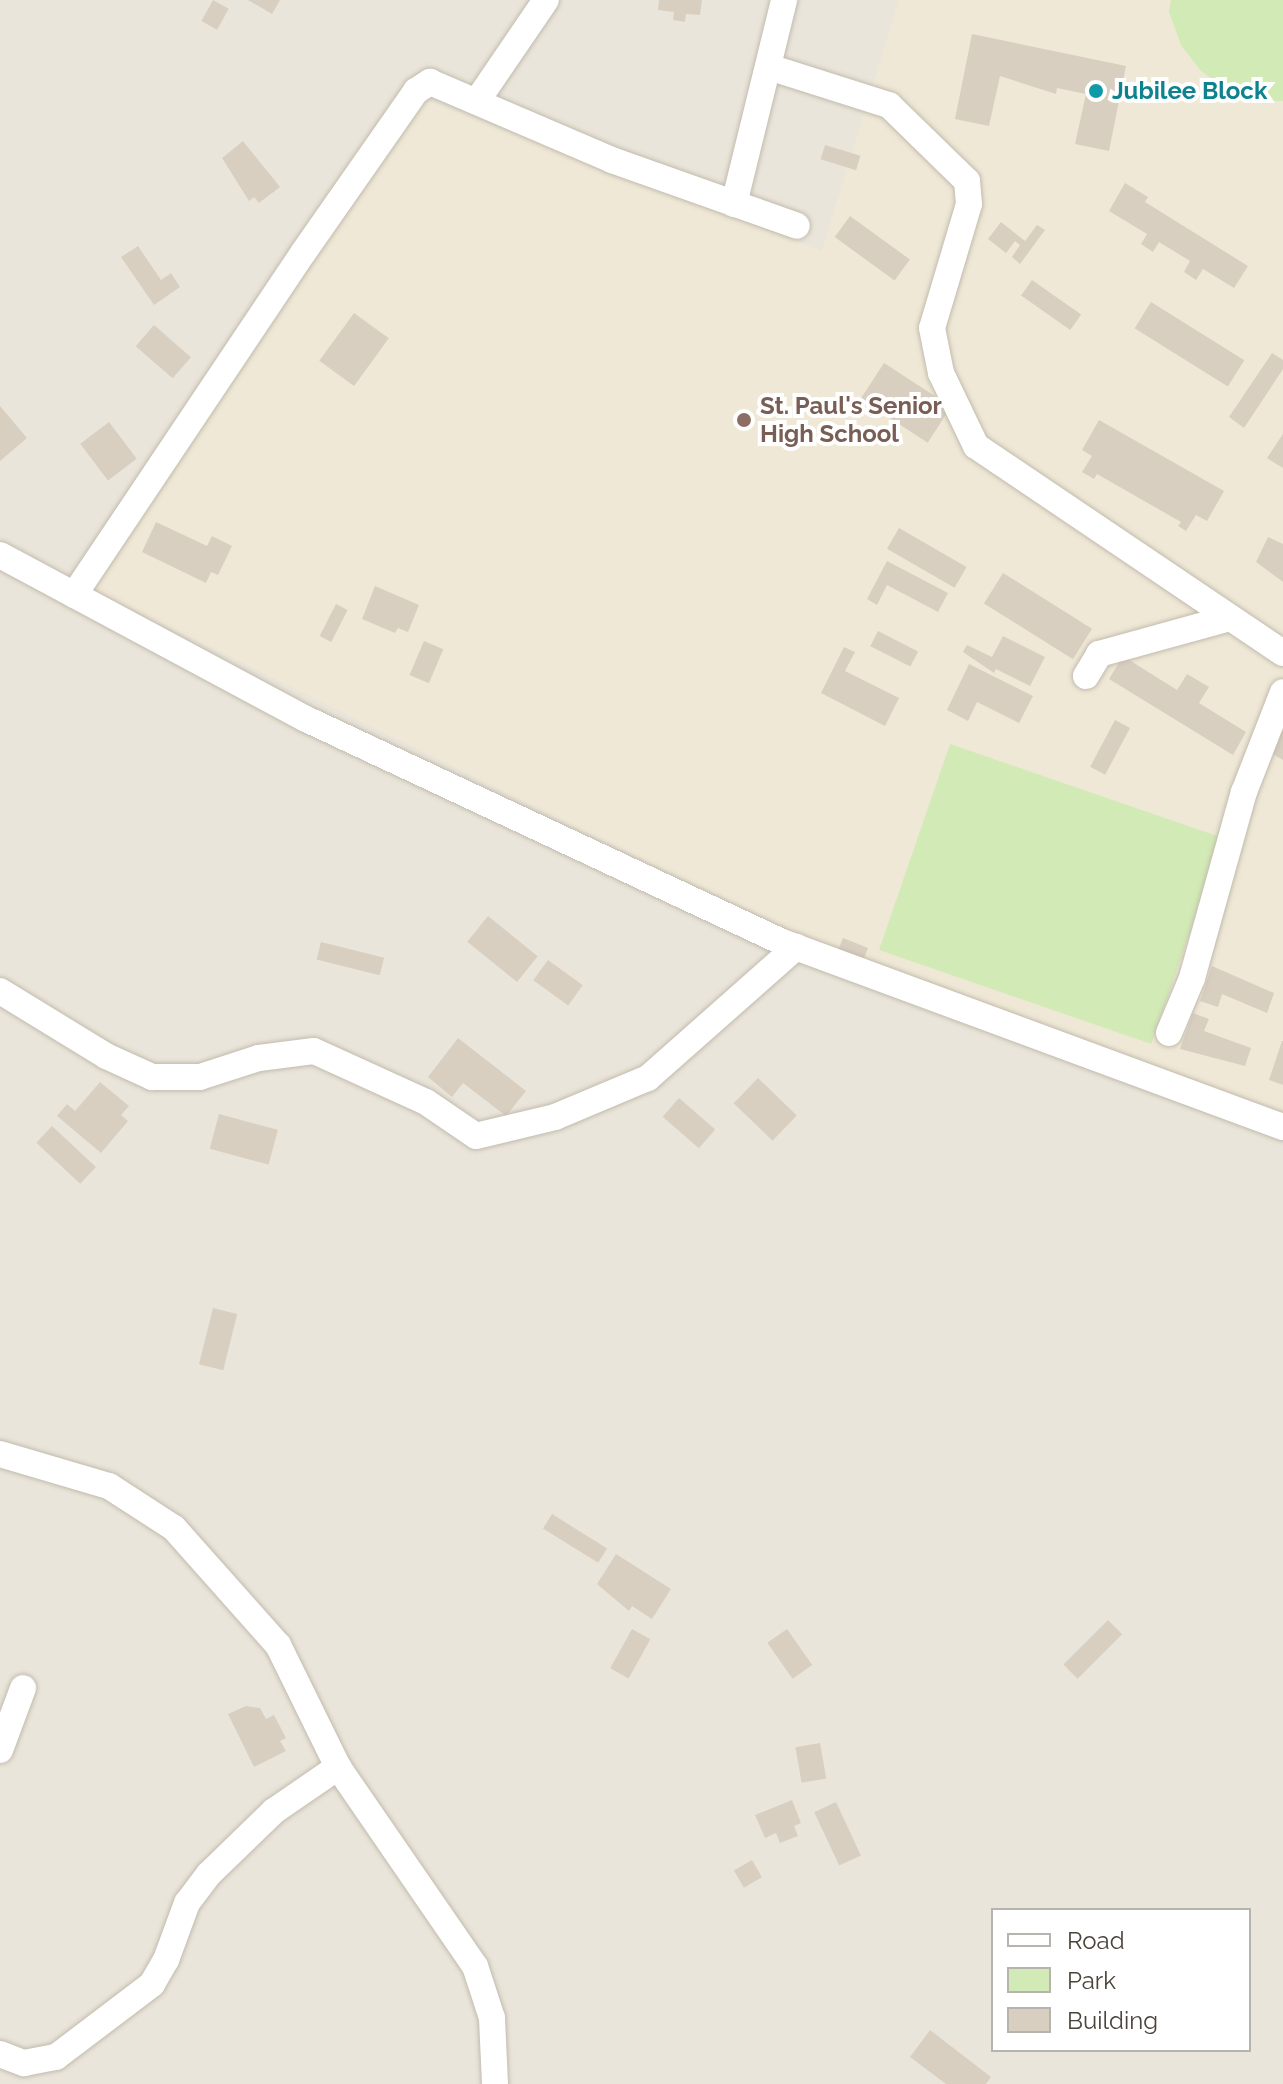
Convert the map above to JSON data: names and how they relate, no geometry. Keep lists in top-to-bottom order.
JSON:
{
  "places": ["Jubilee Block", "St. Paul's Senior High School"],
  "legend": ["Road", "Park", "Building"]
}
